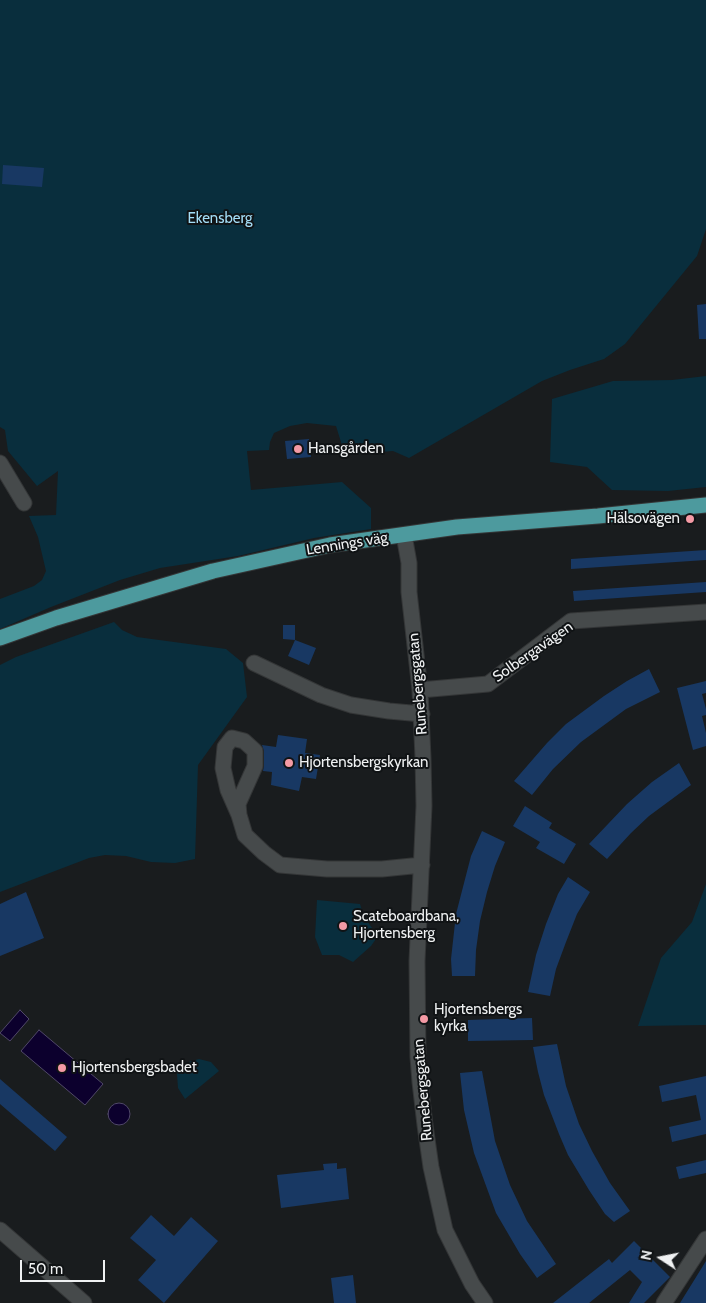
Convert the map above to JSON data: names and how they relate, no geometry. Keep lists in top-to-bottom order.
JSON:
{
  "streets": {
    "main road": ["Lennings väg"],
    "street": ["Solbergavägen", "Runebergsgatan"]
  },
  "crossings": [
    ["Lennings väg", "Runebergsgatan"],
    ["Solbergavägen", "Runebergsgatan"]
  ],
  "parks": ["Ekensberg"],
  "places": [
    "Hansgården",
    "Hälsovägen",
    "Hjortensbergskyrkan",
    "Scateboardbana, Hjortensberg",
    "Hjortensbergs kyrka",
    "Hjortensbergsbadet"
  ],
  "scale_bar": "50 m",
  "north": "left"
}
